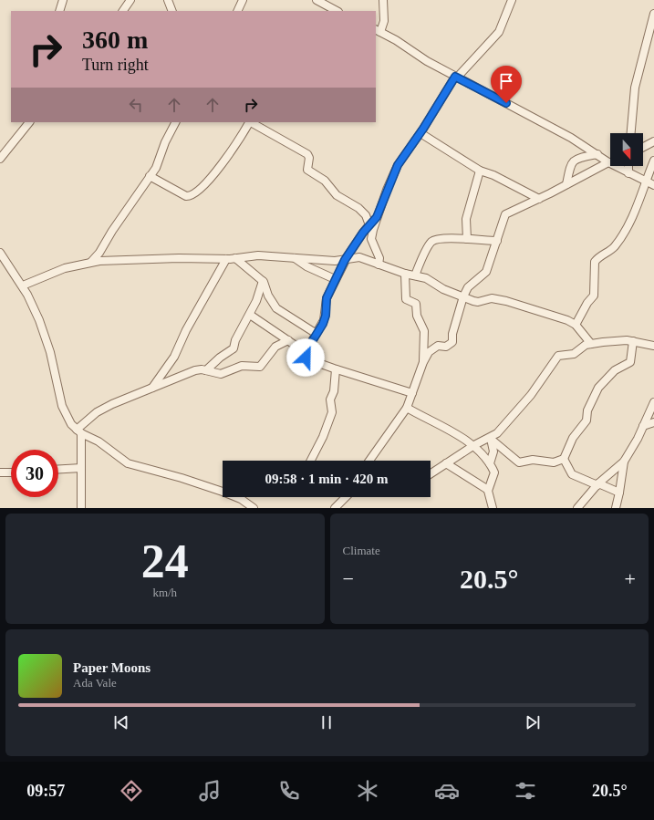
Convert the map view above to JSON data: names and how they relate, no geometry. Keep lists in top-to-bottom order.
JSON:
{
  "north": "bottom",
  "page": {
    "turn": ["360 m", "Turn right"],
    "limit": "30",
    "trip": "09:58 · 1 min · 420 m",
    "tile": [
      ["24", "km/h"],
      "Climate"
    ],
    "heat": ["−", "20.5°", "+"],
    "song": ["Paper Moons", "Ada Vale"],
    "tabs": ["09:57", "20.5°"]
  }
}
